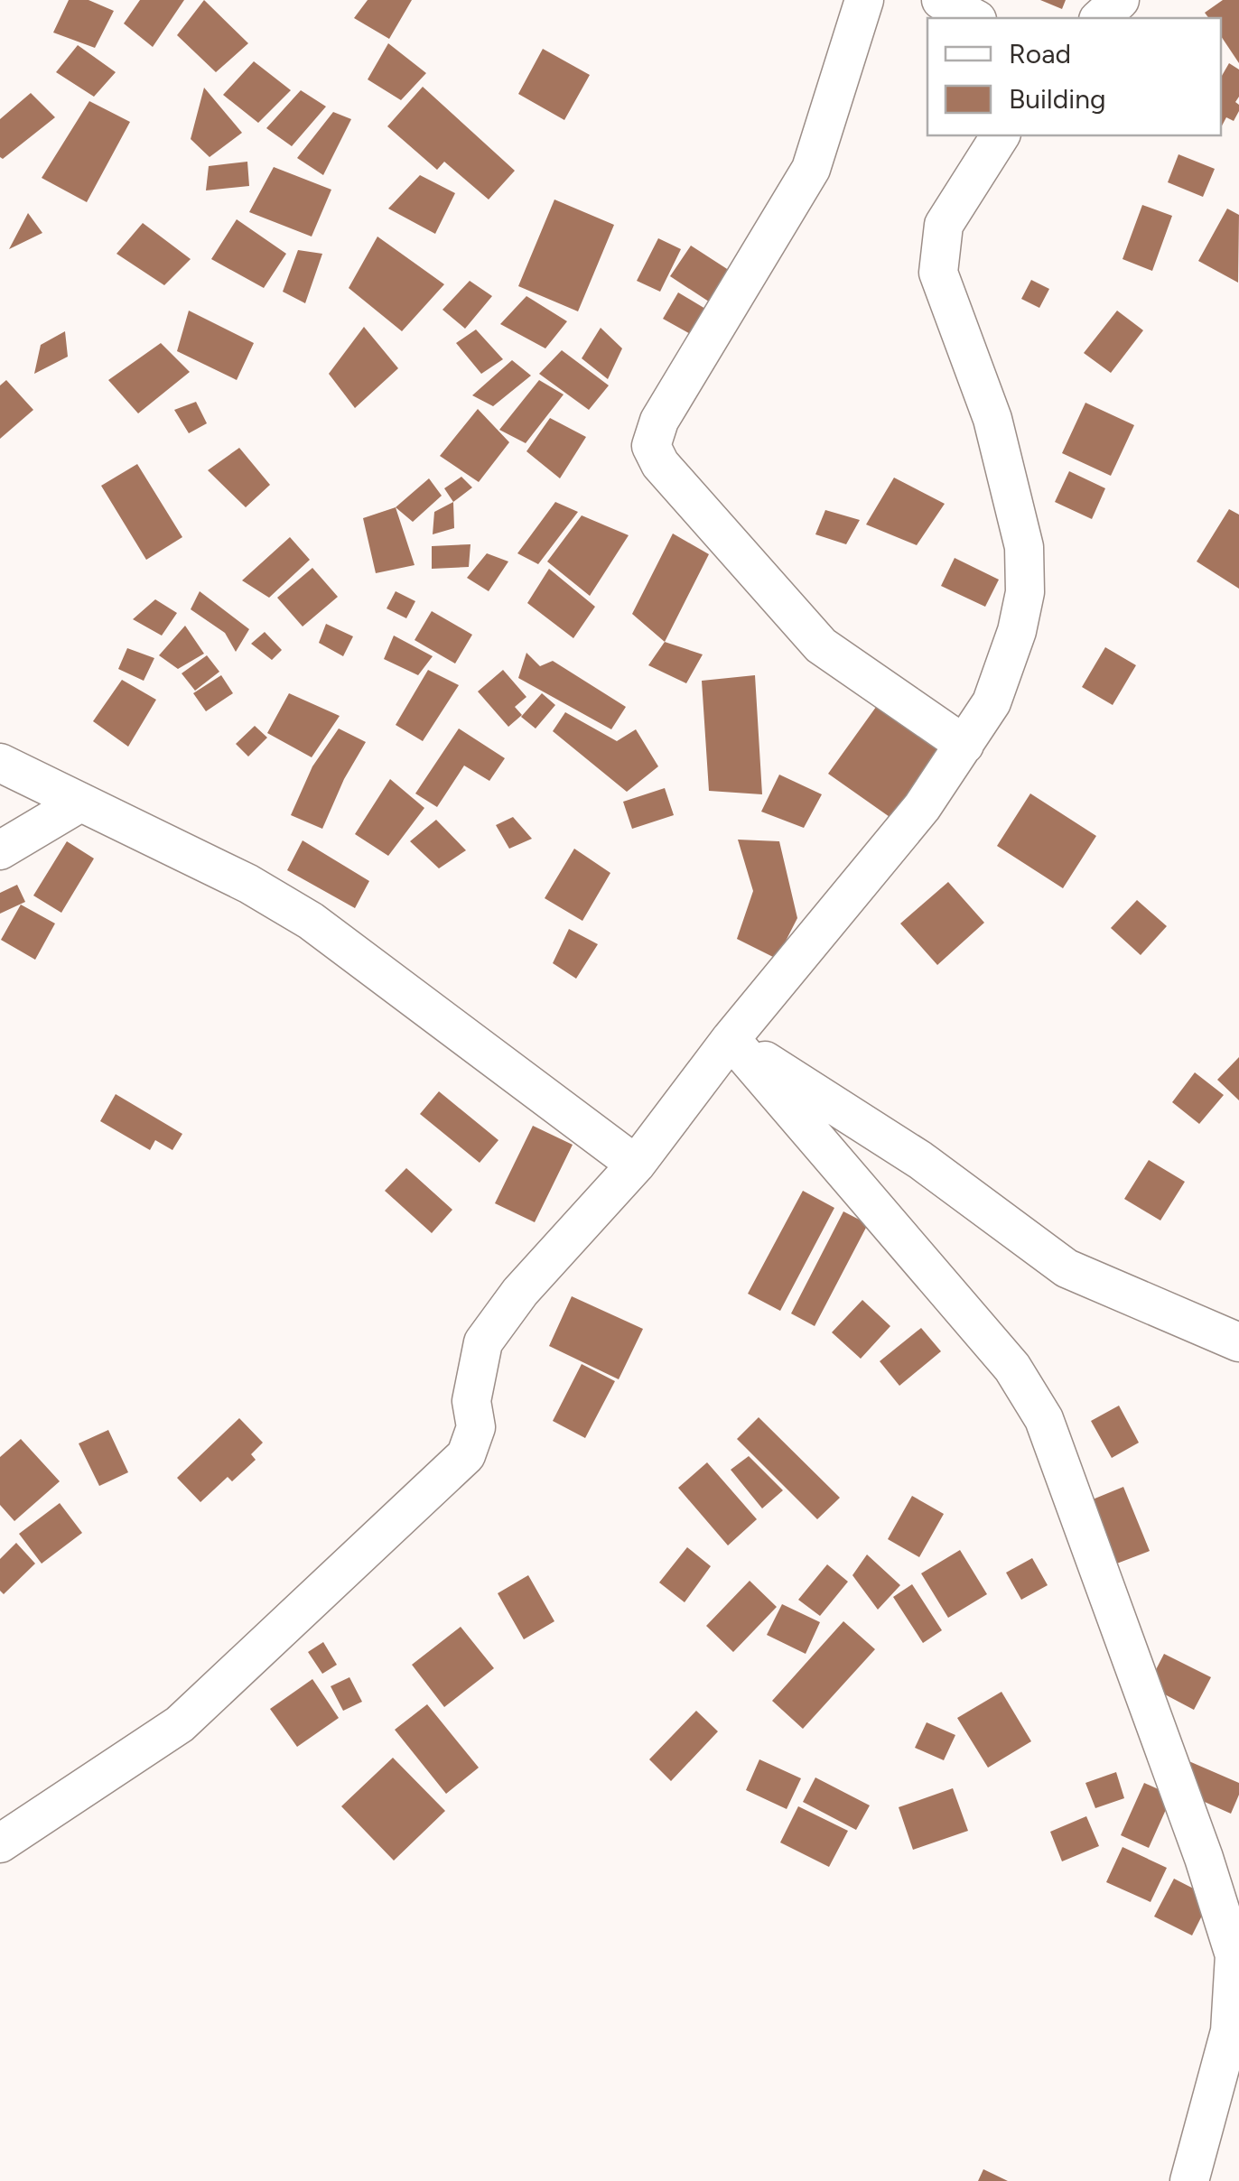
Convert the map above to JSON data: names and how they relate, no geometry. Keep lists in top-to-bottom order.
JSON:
{
  "legend": ["Road", "Building"]
}
